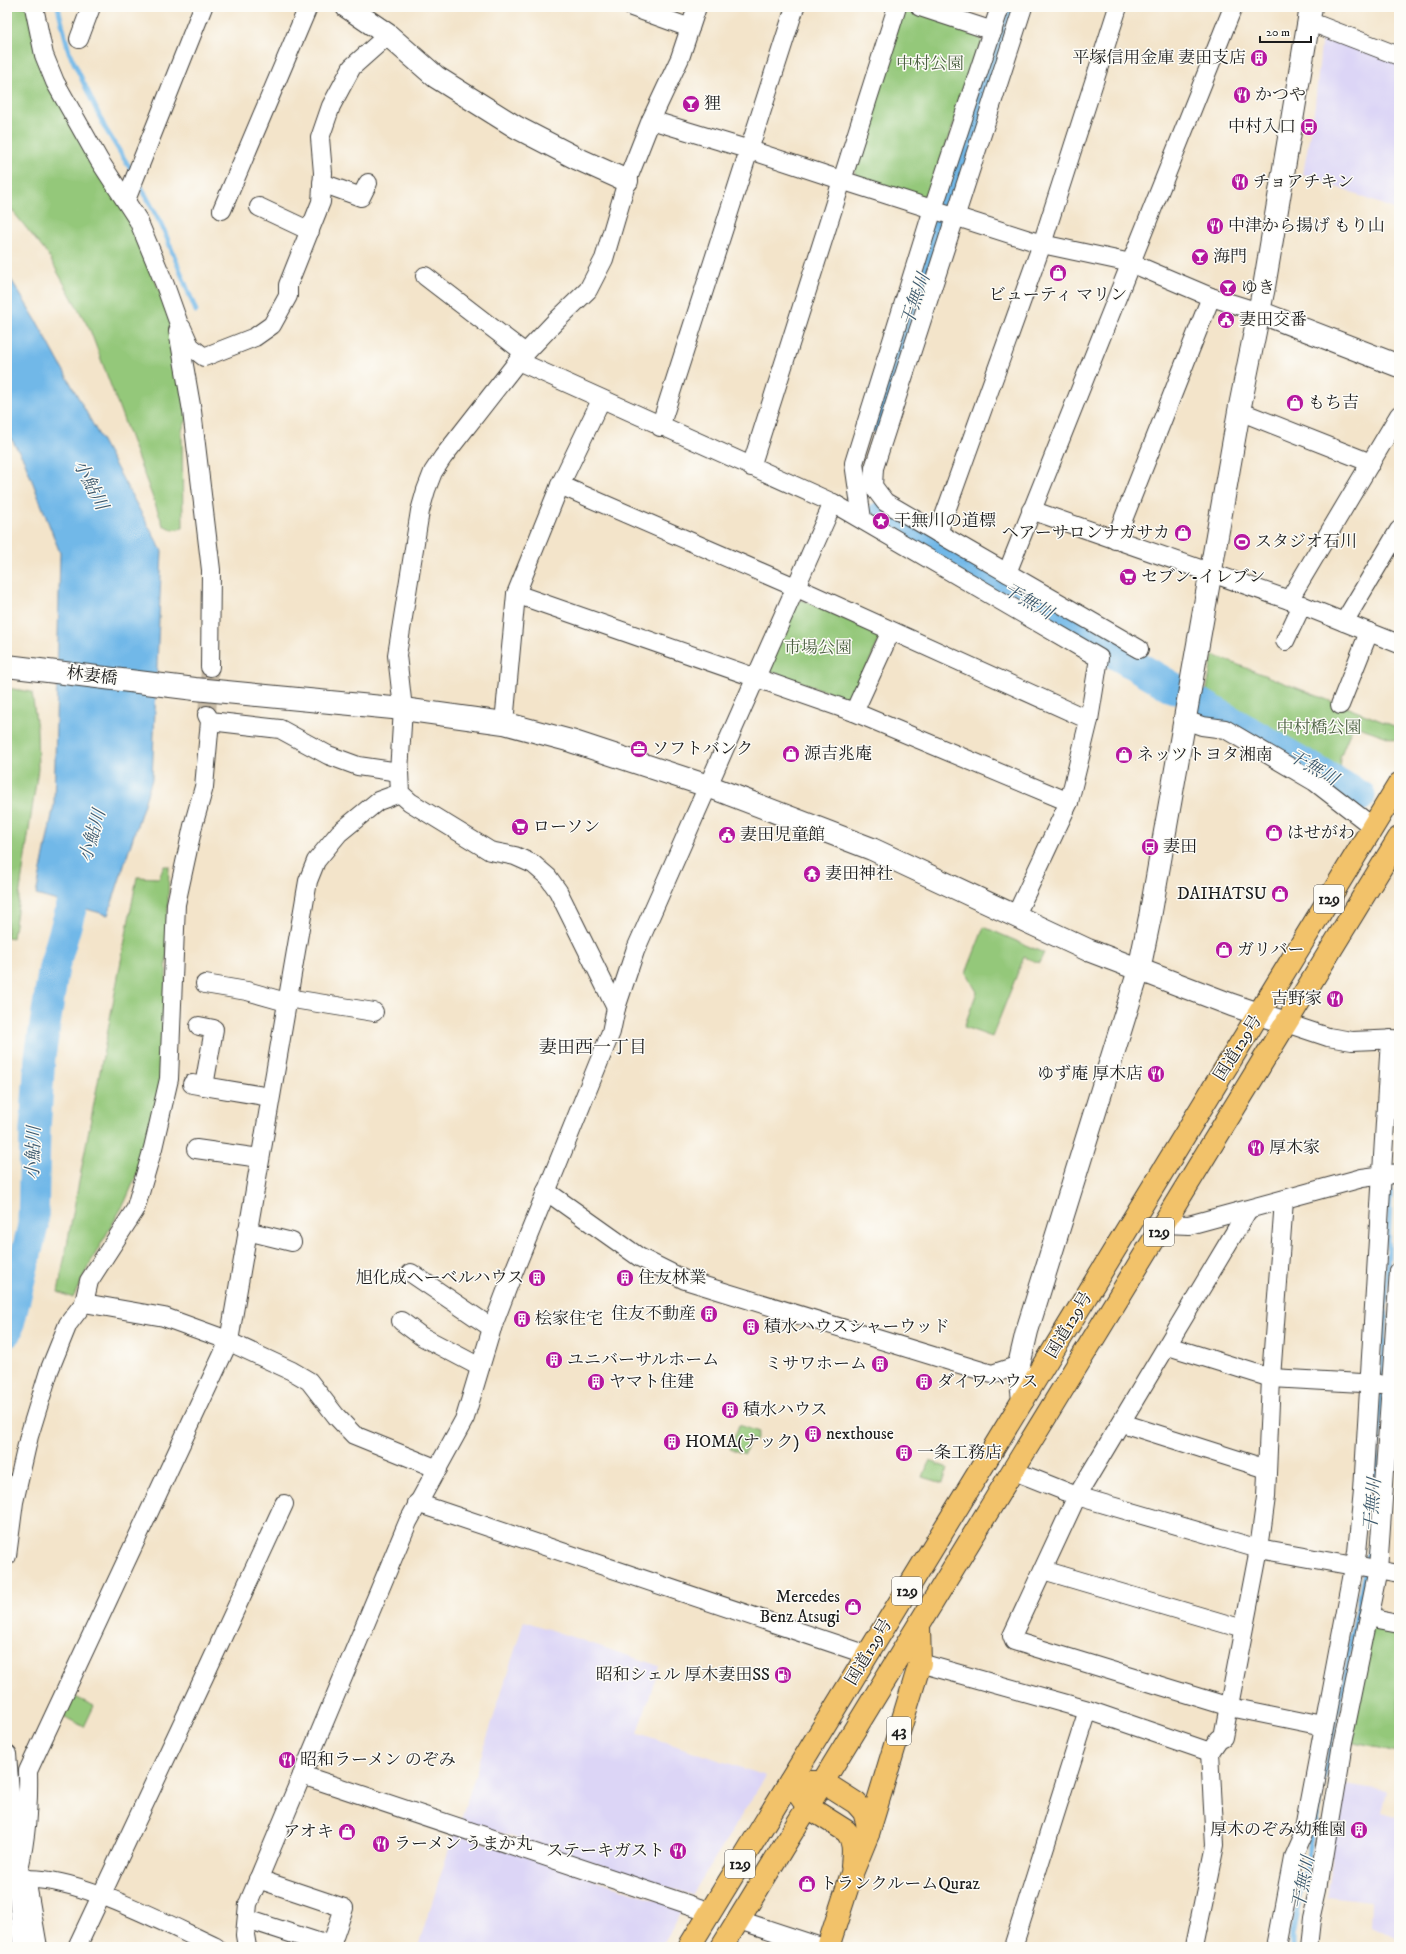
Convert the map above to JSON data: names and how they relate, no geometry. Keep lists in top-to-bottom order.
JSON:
{
  "streets": {
    "main road": ["129", "国道129号", "43"],
    "street": ["林妻橋"]
  },
  "crossings": [
    ["林妻橋", "国道129号"],
    ["国道129号", "43"]
  ],
  "districts": ["妻田西一丁目"],
  "water": ["干無川", "小鮎川"],
  "parks": ["中村公園", "市場公園", "中村橋公園"],
  "places": {
    "building": [
      "平塚信用金庫 妻田支店",
      "旭化成ヘーベルハウス",
      "住友林業",
      "住友不動産",
      "桧家住宅",
      "積水ハウスシャーウッド",
      "ユニバーサルホーム",
      "ミサワホーム",
      "ヤマト住建",
      "ダイワハウス",
      "積水ハウス",
      "nexthouse",
      "HOMA(ナック)",
      "一条工務店",
      "厚木のぞみ幼稚園"
    ],
    "restaurant": [
      "かつや",
      "チョアチキン",
      "中津から揚げ もり山",
      "吉野家",
      "ゆず庵 厚木店",
      "厚木家",
      "昭和ラーメン のぞみ",
      "ラーメン うまか丸",
      "ステーキガスト"
    ],
    "bar": ["狸", "海門", "ゆき"],
    "bus stop": ["中村入口", "妻田"],
    "shop": [
      "ビューティ マリン",
      "もち吉",
      "ヘアーサロンナガサカ",
      "源吉兆庵",
      "ネッツトヨタ湘南",
      "はせがわ",
      "DAIHATSU",
      "ガリバー",
      "Mercedes Benz Atsugi",
      "アオキ",
      "トランクルームQuraz"
    ],
    "public building": ["妻田交番", "妻田児童館"],
    "place": ["干無川の道標"],
    "sports": ["スタジオ石川"],
    "supermarket": ["セブン-イレブン", "ローソン"],
    "office": ["ソフトバンク"],
    "temple": ["妻田神社"],
    "fuel station": ["昭和シェル 厚木妻田SS"]
  },
  "scale_bar": "20 m"
}
